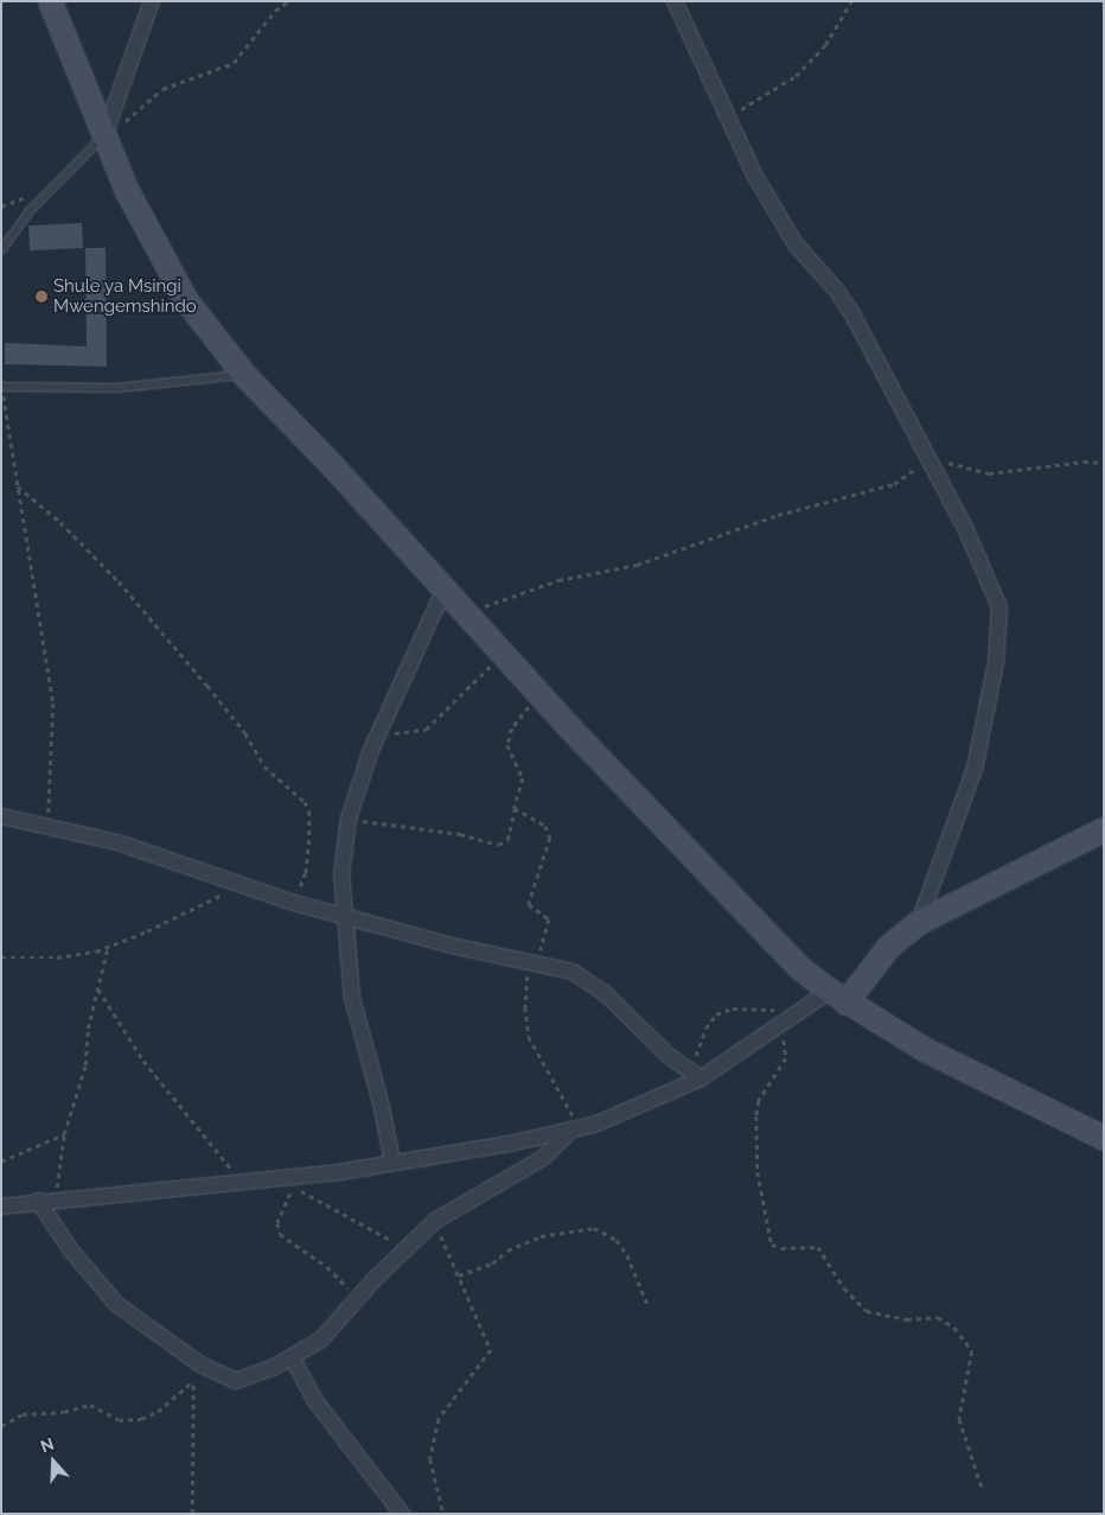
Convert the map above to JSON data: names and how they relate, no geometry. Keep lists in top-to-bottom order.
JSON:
{
  "places": ["Shule ya Msingi Mwengemshindo"],
  "north": "top"
}
